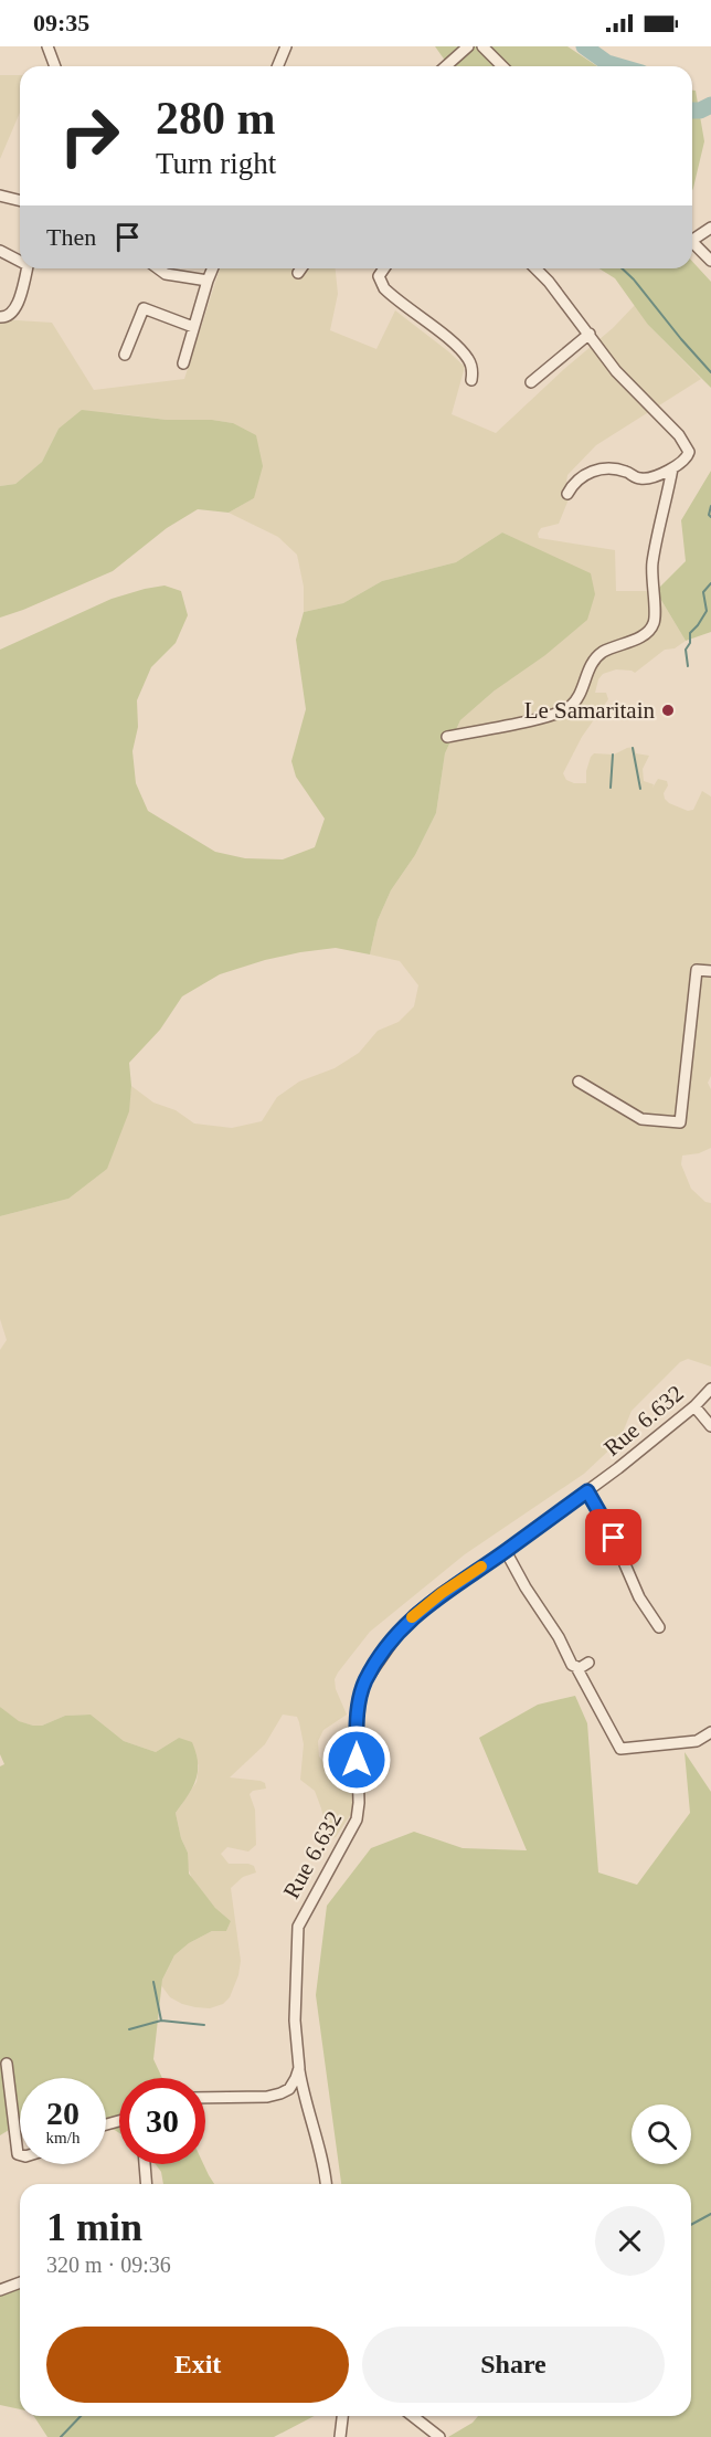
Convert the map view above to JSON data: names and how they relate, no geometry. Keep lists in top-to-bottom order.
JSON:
{
  "streets": {
    "street": ["Rue 6.632"]
  },
  "places": ["Le Samaritain"],
  "page": {
    "status": "09:35",
    "turn": ["280 m", "Turn right"],
    "then": "Then",
    "speed": "20 km/h",
    "limit": "30",
    "heading": ["1 min", "320 m · 09:36"],
    "buttons": ["Exit", "Share"]
  }
}
